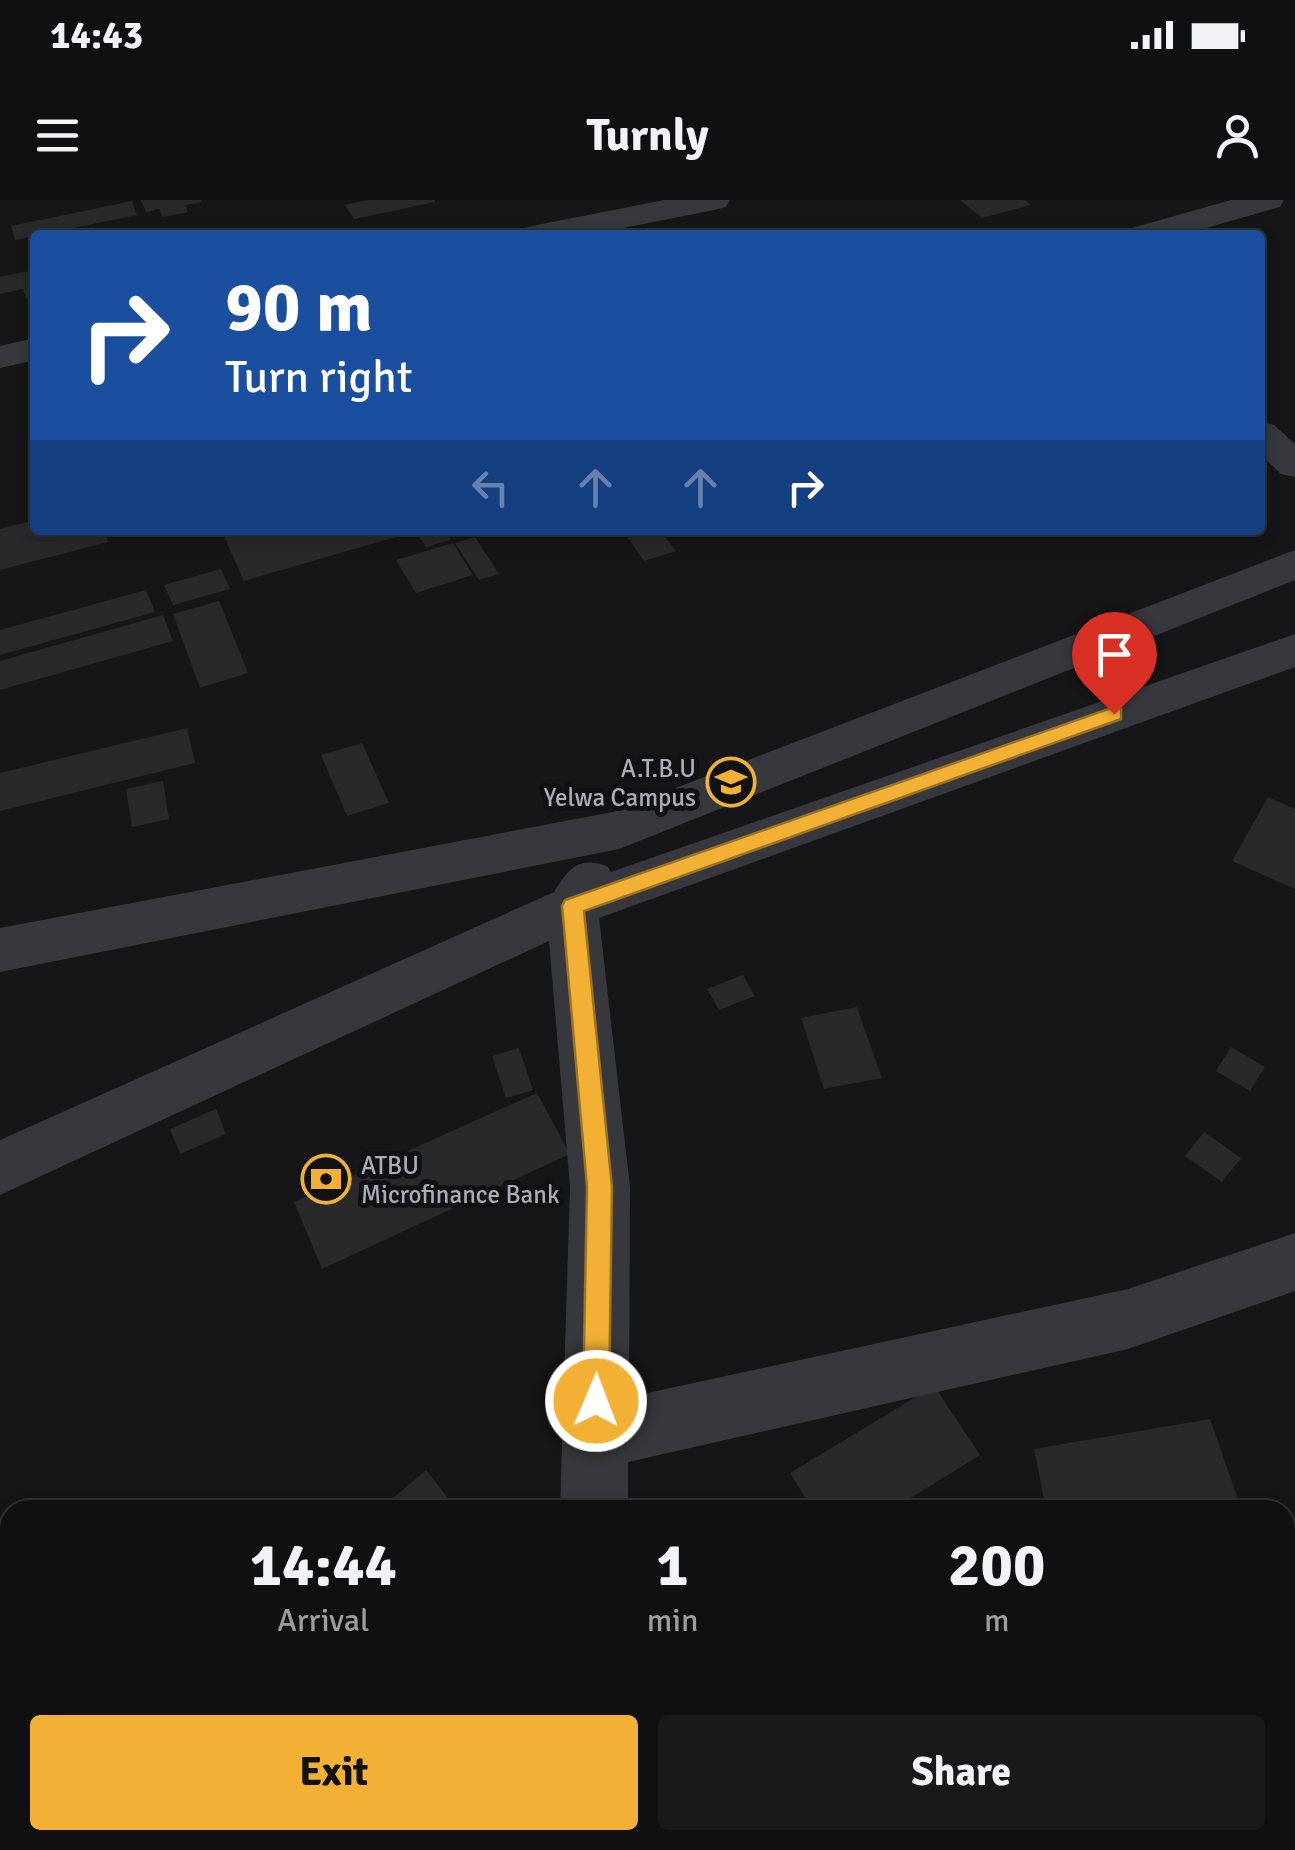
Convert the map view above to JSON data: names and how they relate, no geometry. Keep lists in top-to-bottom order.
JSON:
{
  "places": {
    "school or university": ["A.T.B.U Yelwa Campus"],
    "bank": ["ATBU Microfinance Bank"]
  },
  "page": {
    "status": "14:43",
    "header": "Turnly",
    "turn": ["90 m", "Turn right"],
    "eta": [
      "14:44",
      "Arrival",
      "1",
      "min",
      "200",
      "m"
    ],
    "buttons": ["Exit", "Share"]
  }
}
